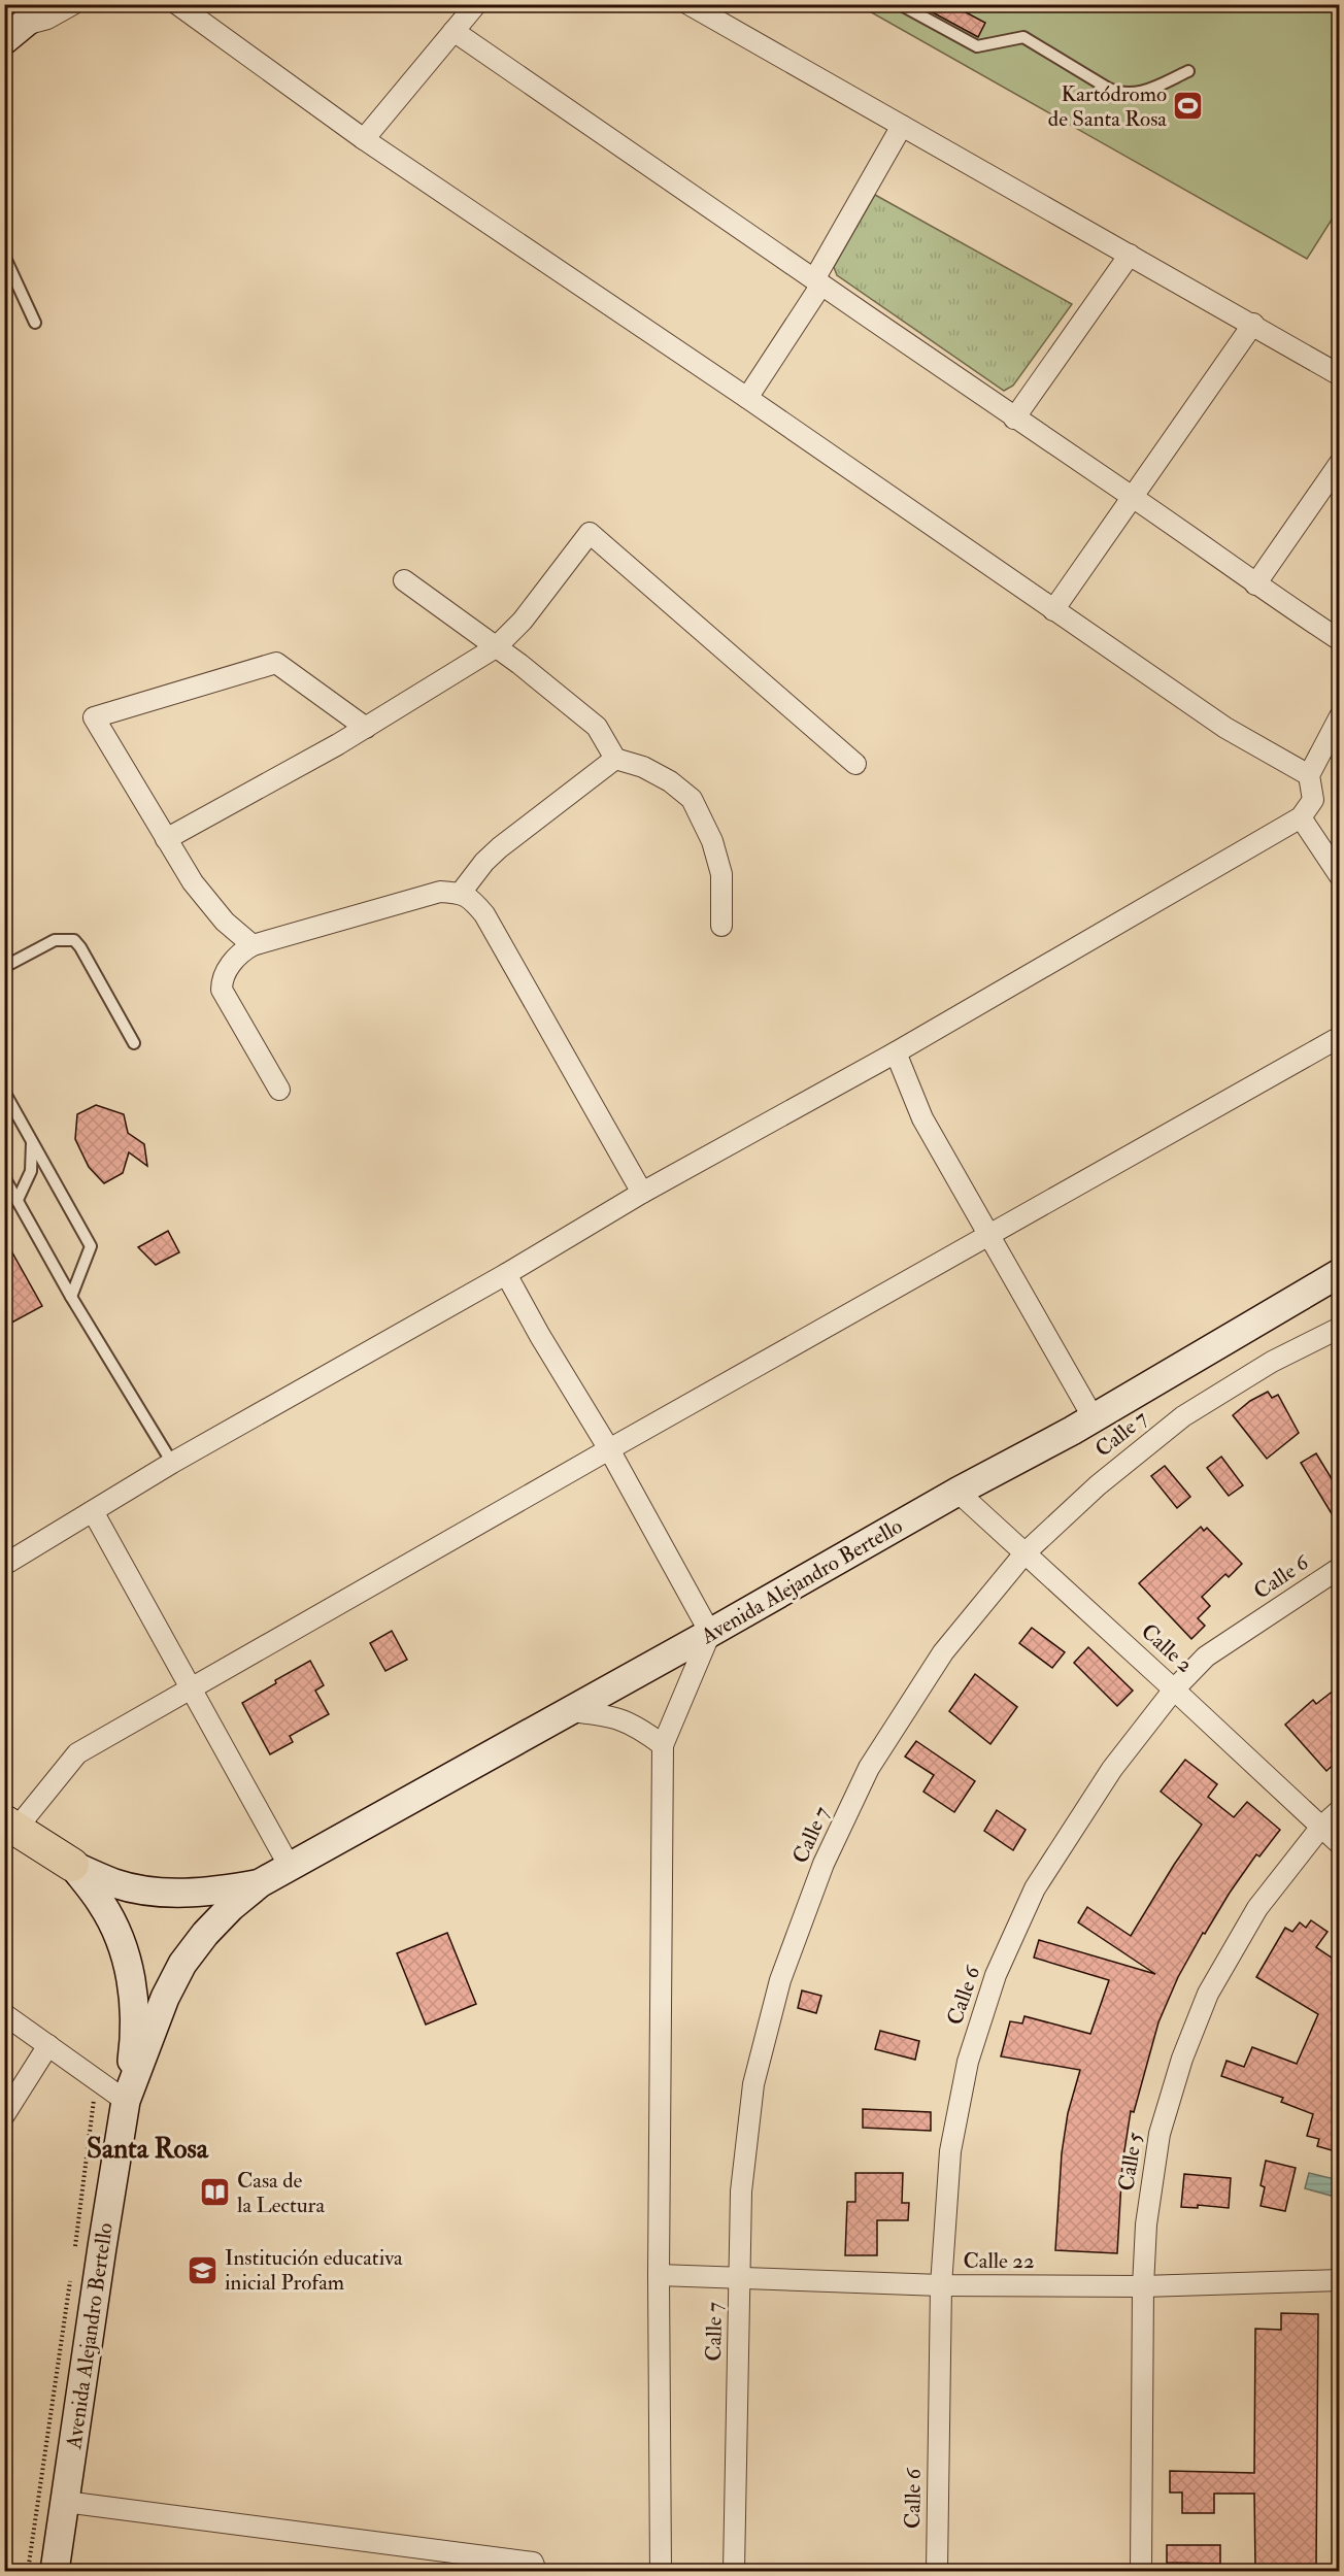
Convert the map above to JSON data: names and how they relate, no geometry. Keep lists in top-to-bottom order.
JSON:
{
  "streets": {
    "main road": ["Avenida Alejandro Bertello"],
    "street": [
      "Calle 7",
      "Calle 6",
      "Calle 2",
      "Calle 5",
      "Calle 22"
    ]
  },
  "crossings": [
    ["Calle 7", "Calle 2"],
    ["Calle 7", "Calle 22"],
    ["Calle 6", "Calle 2"],
    ["Calle 6", "Calle 22"],
    ["Avenida Alejandro Bertello", "Calle 2"],
    ["Calle 2", "Calle 5"],
    ["Calle 5", "Calle 22"]
  ],
  "districts": ["Santa Rosa"],
  "places": {
    "sports": ["Kartódromo de Santa Rosa"],
    "library": ["Casa de la Lectura"],
    "school or university": ["Institución educativa inicial Profam"]
  }
}
